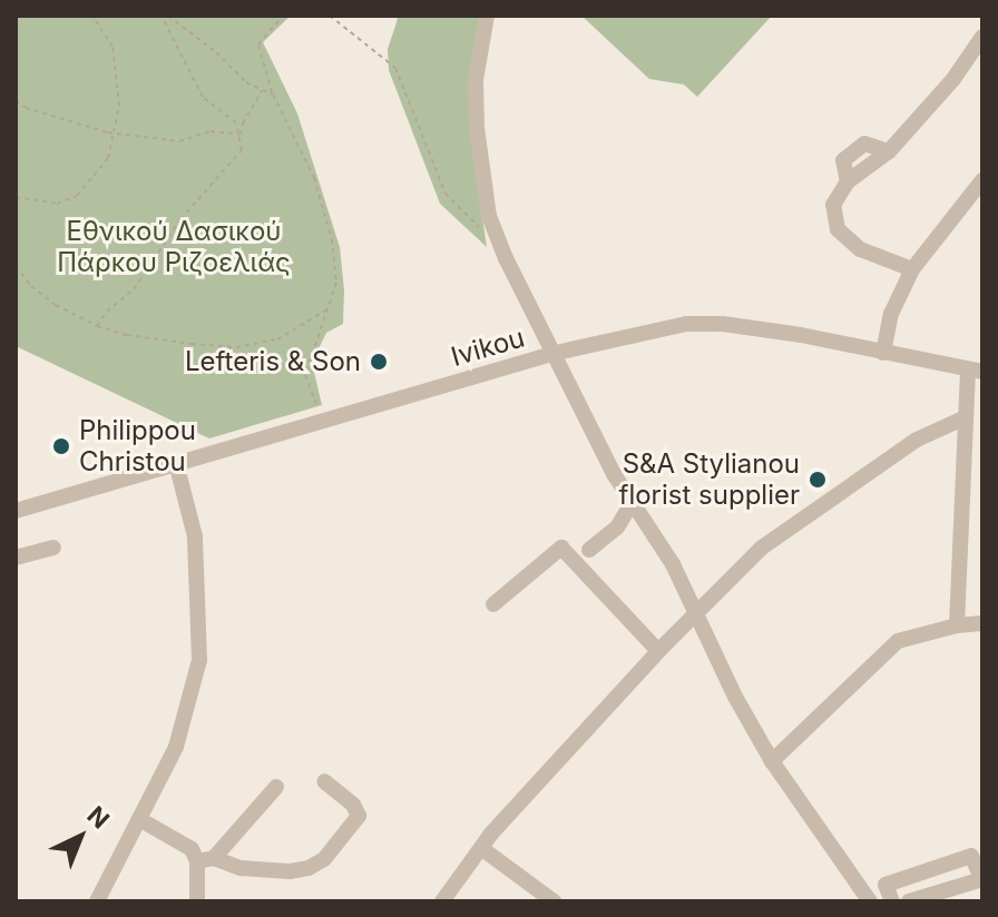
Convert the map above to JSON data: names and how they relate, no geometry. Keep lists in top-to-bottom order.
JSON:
{
  "streets": {
    "street": ["Ivikou"]
  },
  "parks": ["Εθνικού Δασικού Πάρκου Ριζοελιάς"],
  "places": ["Lefteris & Son", "Philippou Christou", "S&A Stylianou florist supplier"],
  "north": "top right"
}
